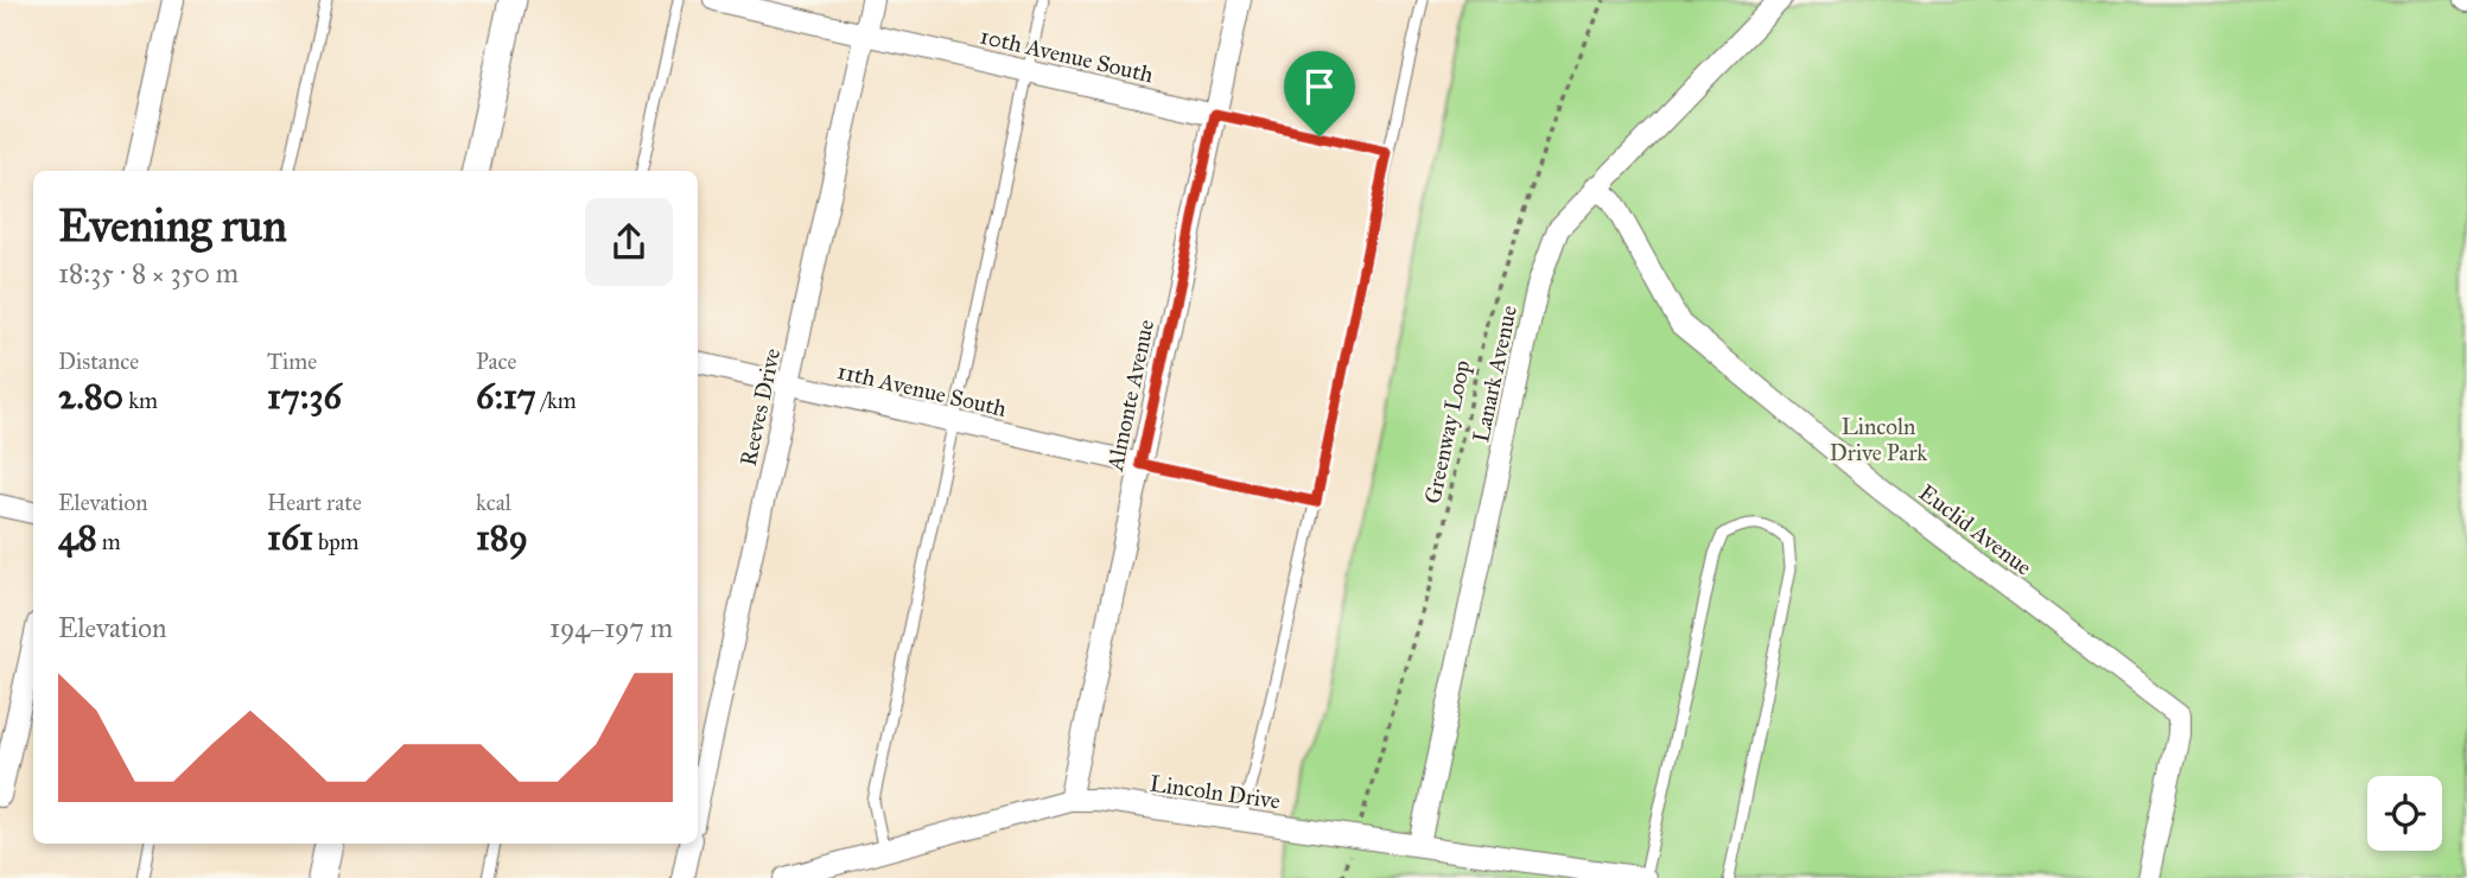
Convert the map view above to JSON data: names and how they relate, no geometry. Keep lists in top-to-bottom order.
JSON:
{
  "streets": {
    "street": [
      "10th Avenue South",
      "Lanark Avenue",
      "11th Avenue South",
      "Almonte Avenue",
      "Reeves Drive",
      "Euclid Avenue",
      "Lincoln Drive"
    ],
    "path": ["Greenway Loop"]
  },
  "crossings": [
    ["10th Avenue South", "Almonte Avenue"],
    ["10th Avenue South", "Reeves Drive"],
    ["Lanark Avenue", "Euclid Avenue"],
    ["Lanark Avenue", "Lincoln Drive"],
    ["11th Avenue South", "Almonte Avenue"],
    ["11th Avenue South", "Reeves Drive"],
    ["Almonte Avenue", "Lincoln Drive"],
    ["Greenway Loop", "Lincoln Drive"]
  ],
  "parks": ["Lincoln Drive Park"],
  "page": {
    "heading": ["Evening run", "18:35 · 8 × 350 m"],
    "stats": [
      ["Distance", "2.80 km"],
      ["Time", "17:36"],
      ["Pace", "6:17 /km"],
      ["Elevation", "48 m"],
      ["Heart rate", "161 bpm"],
      ["kcal", "189"]
    ],
    "chart": ["Elevation", "194–197 m"]
  }
}
